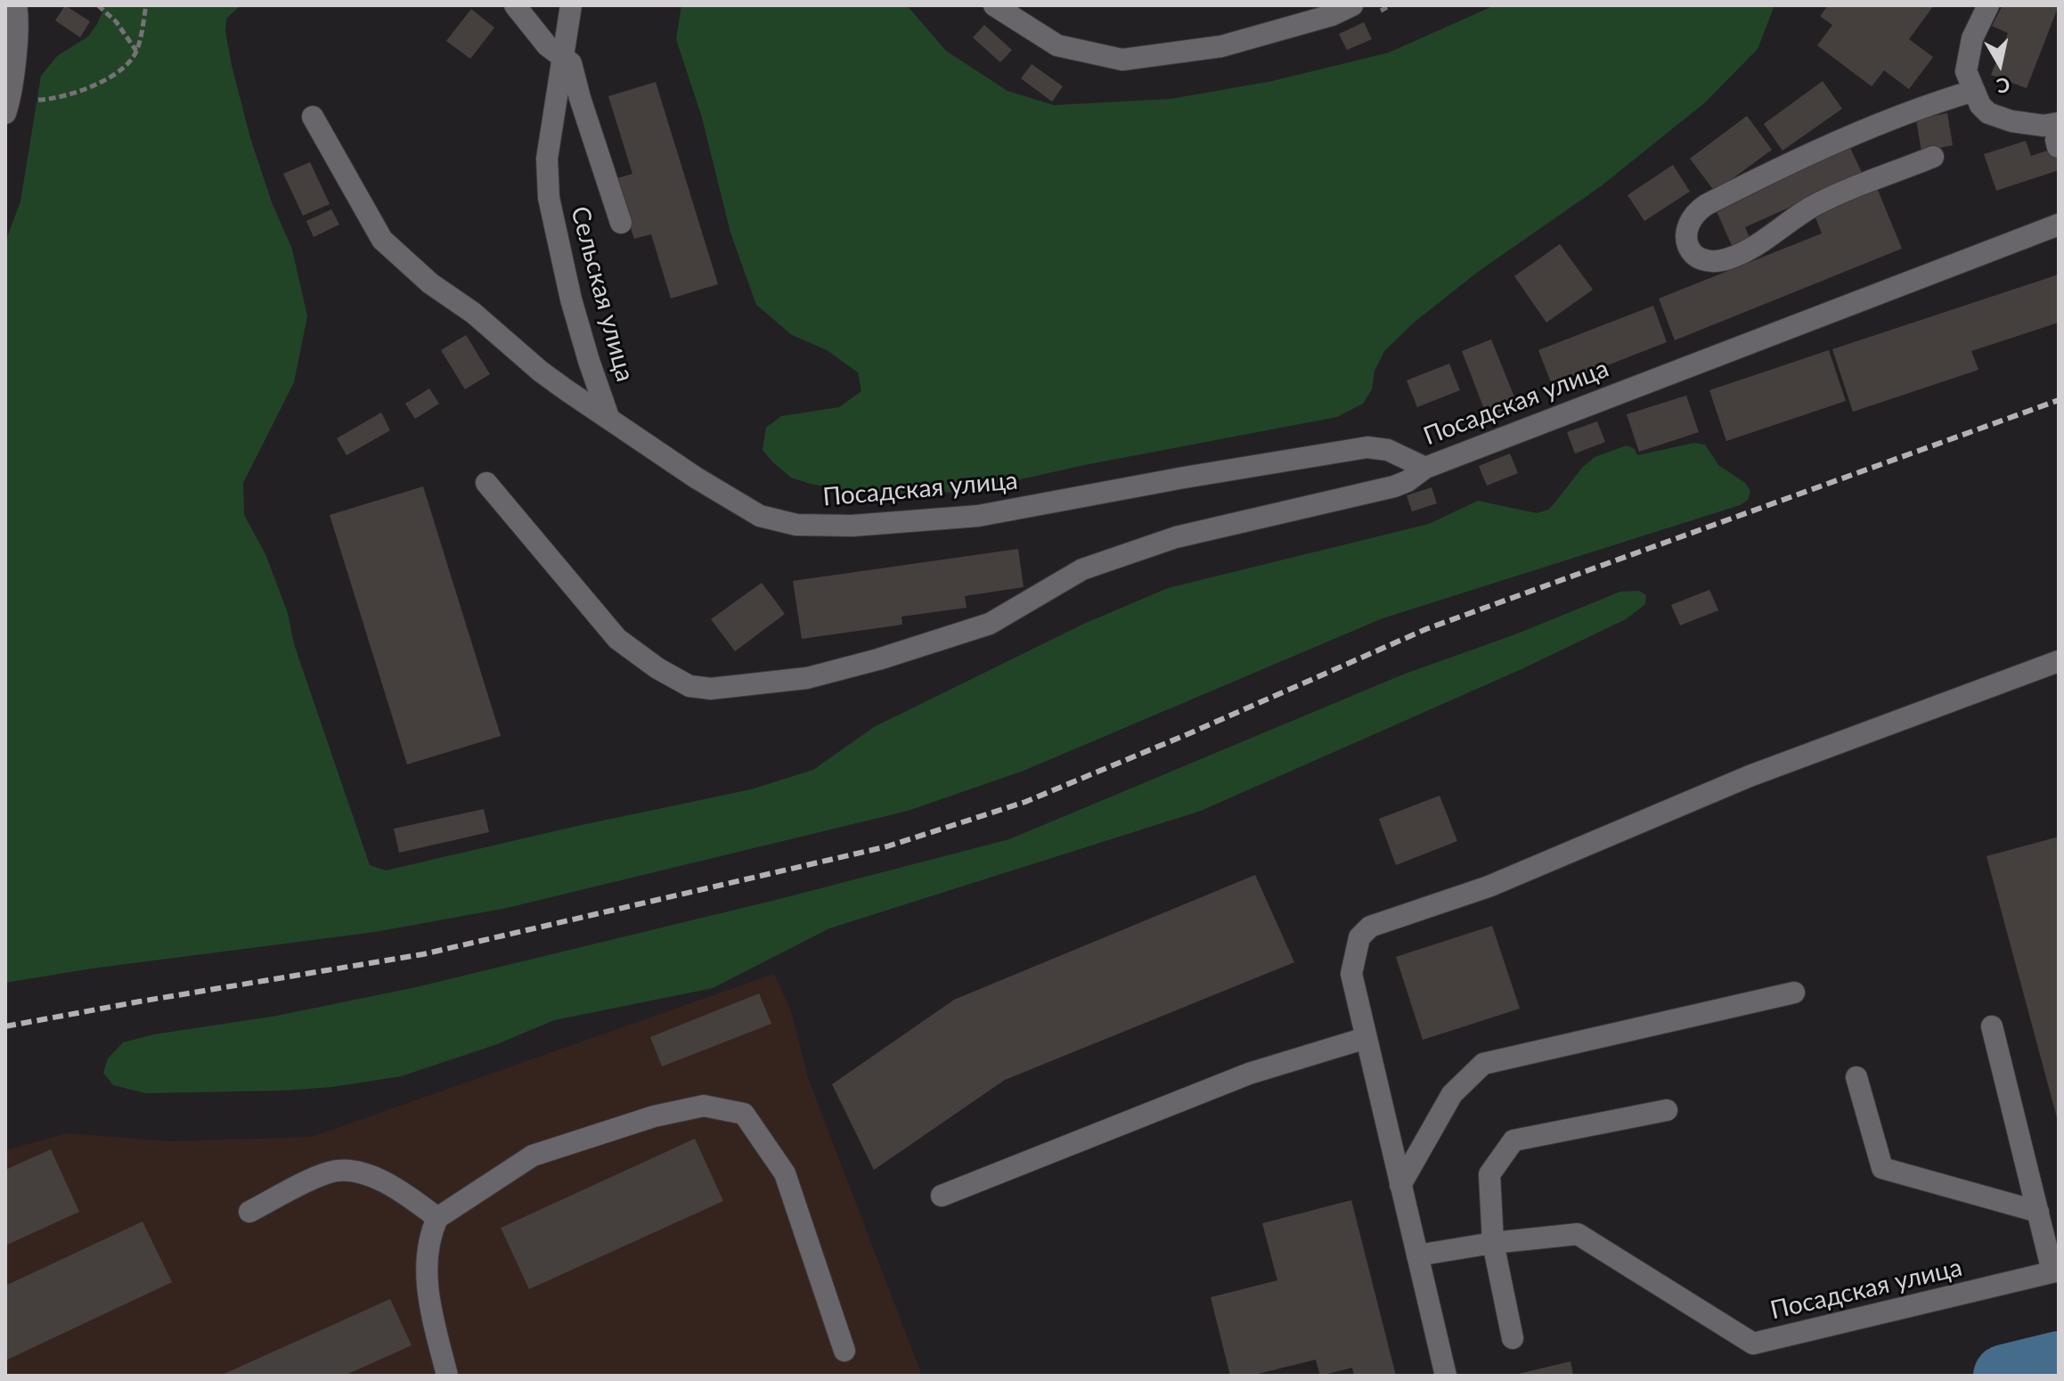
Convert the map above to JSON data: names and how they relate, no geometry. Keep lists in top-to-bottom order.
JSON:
{
  "streets": {
    "street": ["Сельская улица", "Посадская улица"]
  },
  "crossings": [
    ["Сельская улица", "Посадская улица"]
  ],
  "north": "bottom"
}
